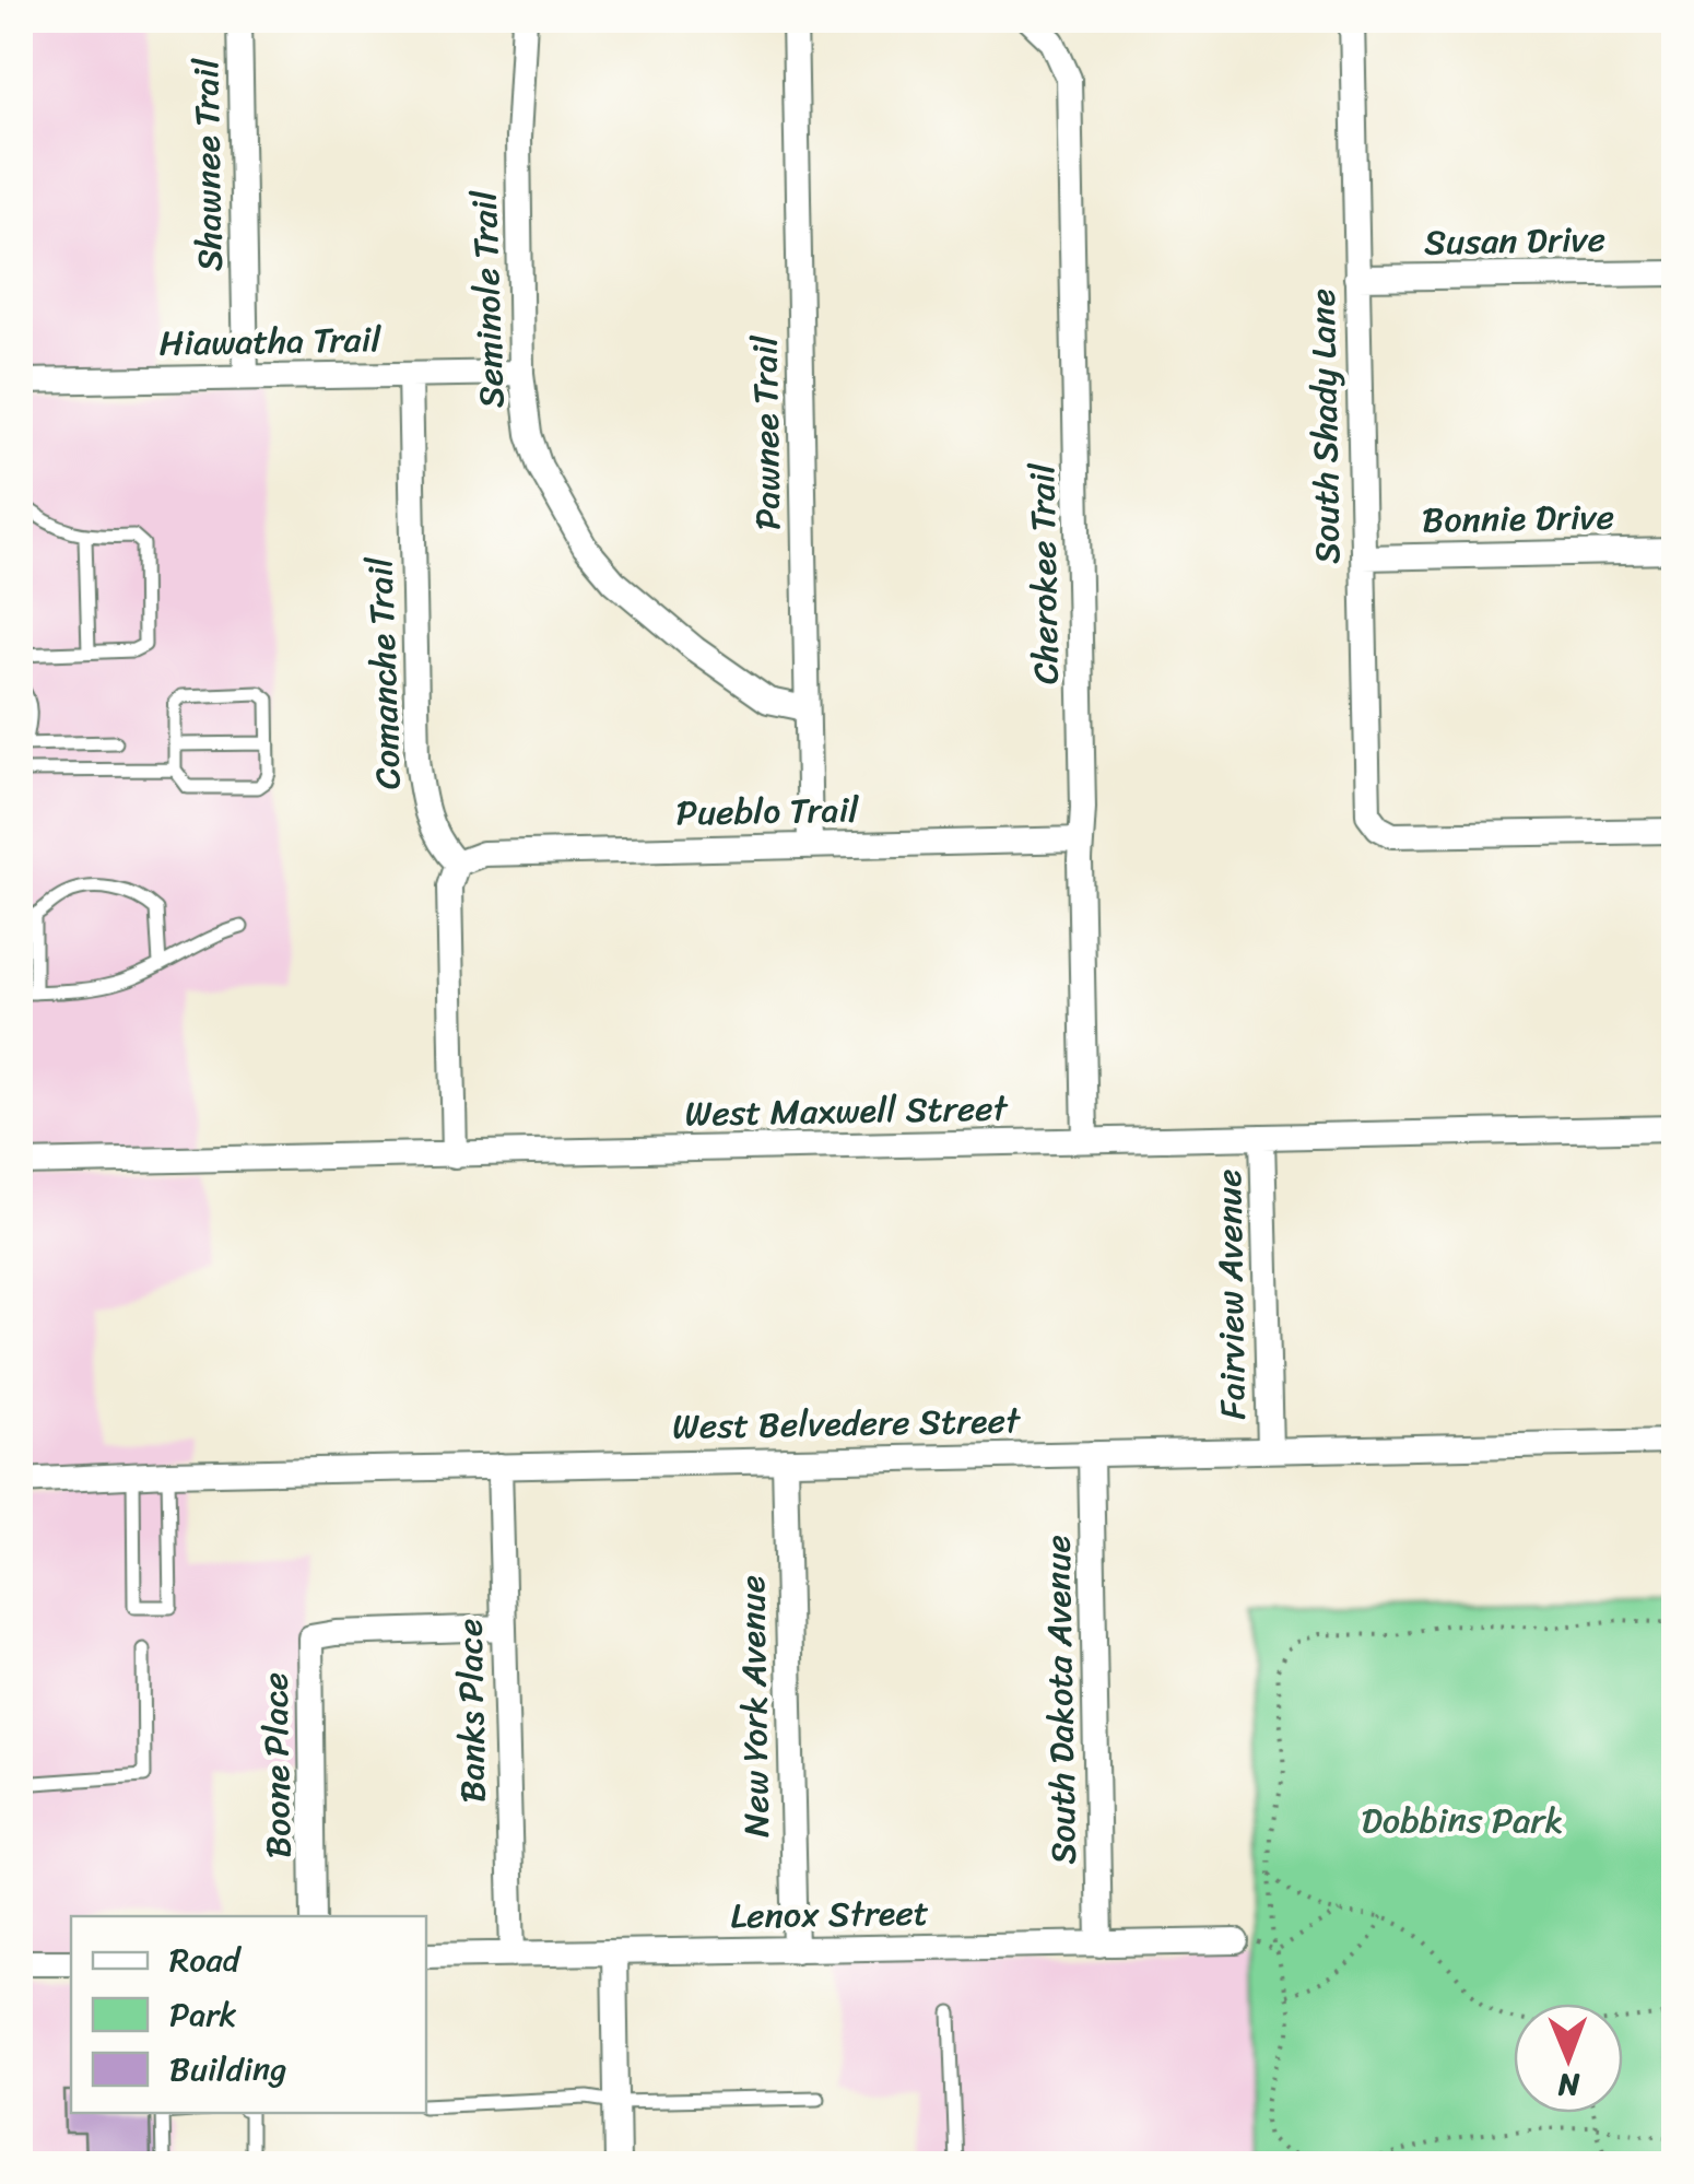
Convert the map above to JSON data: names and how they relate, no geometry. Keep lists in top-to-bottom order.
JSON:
{
  "streets": {
    "street": [
      "Shawnee Trail",
      "Susan Drive",
      "Seminole Trail",
      "Hiawatha Trail",
      "South Shady Lane",
      "Pawnee Trail",
      "Bonnie Drive",
      "Cherokee Trail",
      "Comanche Trail",
      "Pueblo Trail",
      "West Maxwell Street",
      "Fairview Avenue",
      "West Belvedere Street",
      "South Dakota Avenue",
      "New York Avenue",
      "Banks Place",
      "Boone Place",
      "Lenox Street"
    ]
  },
  "crossings": [
    ["Shawnee Trail", "Hiawatha Trail"],
    ["Susan Drive", "South Shady Lane"],
    ["Seminole Trail", "Hiawatha Trail"],
    ["Seminole Trail", "Pawnee Trail"],
    ["Hiawatha Trail", "Comanche Trail"],
    ["South Shady Lane", "Bonnie Drive"],
    ["Pawnee Trail", "Pueblo Trail"],
    ["Cherokee Trail", "Pueblo Trail"],
    ["Cherokee Trail", "West Maxwell Street"],
    ["Comanche Trail", "Pueblo Trail"],
    ["West Maxwell Street", "Fairview Avenue"],
    ["Fairview Avenue", "West Belvedere Street"],
    ["West Belvedere Street", "South Dakota Avenue"],
    ["West Belvedere Street", "New York Avenue"],
    ["West Belvedere Street", "Banks Place"],
    ["South Dakota Avenue", "Lenox Street"],
    ["New York Avenue", "Lenox Street"],
    ["Banks Place", "Boone Place"],
    ["Banks Place", "Lenox Street"]
  ],
  "parks": ["Dobbins Park"],
  "legend": ["Road", "Park", "Building"],
  "north": "bottom"
}
